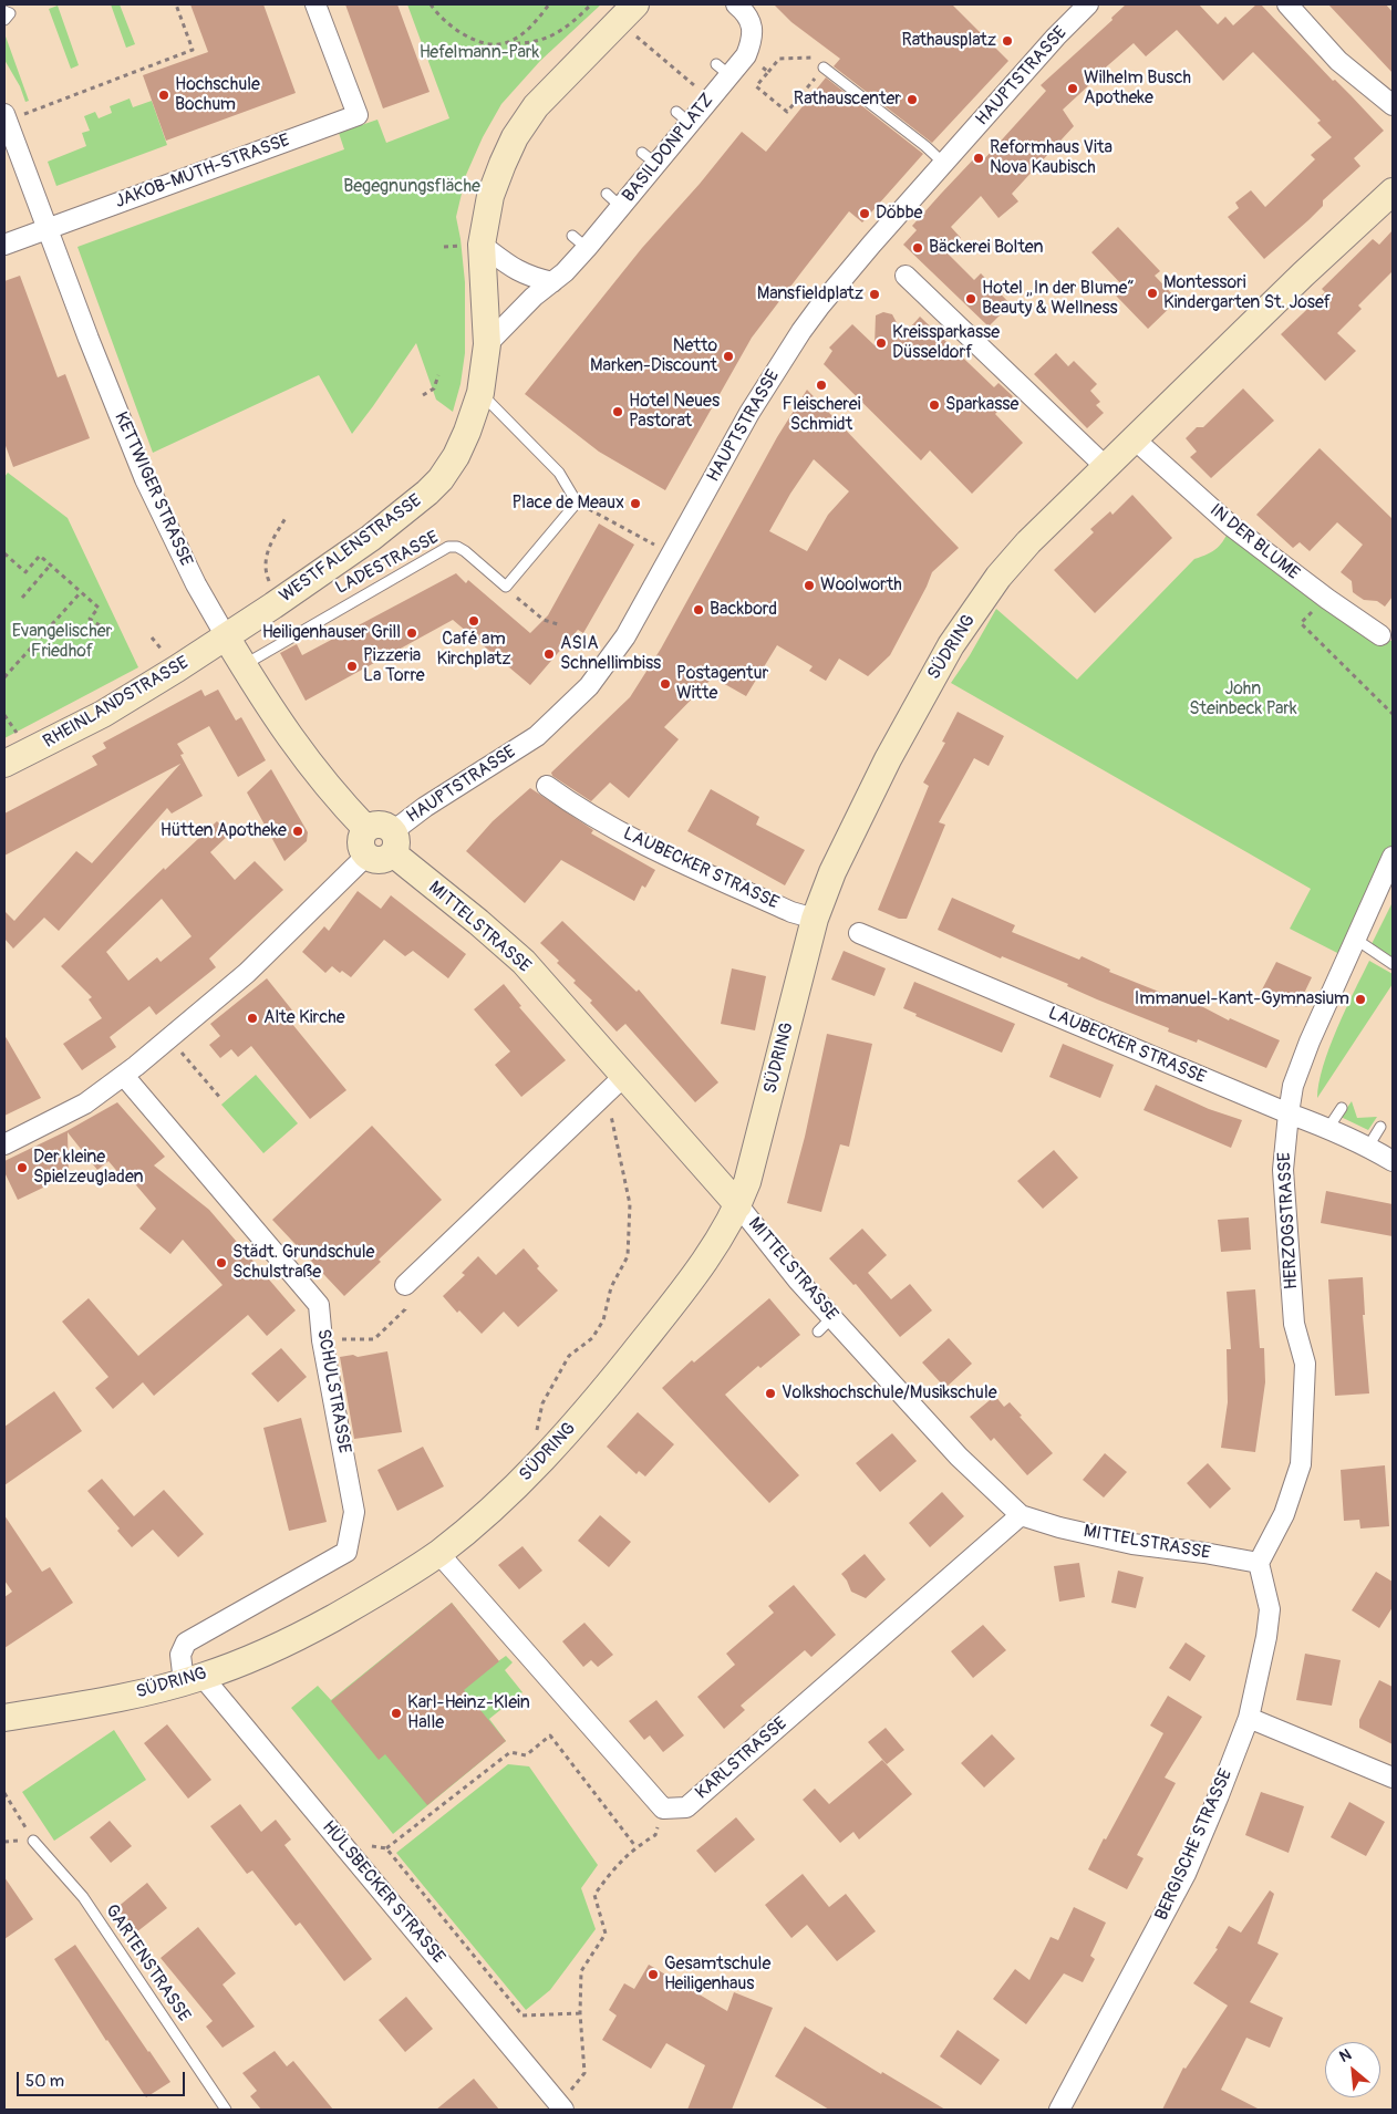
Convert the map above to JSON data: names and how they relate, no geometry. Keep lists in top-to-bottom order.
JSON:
{
  "streets": {
    "street": [
      "HAUPTSTRASSE",
      "BASILDONPLATZ",
      "JAKOB-MUTH-STRASSE",
      "KETTWIGER STRASSE",
      "IN DER BLUME",
      "WESTFALENSTRASSE",
      "SÜDRING",
      "RHEINLANDSTRASSE",
      "LAUBECKER STRASSE",
      "MITTELSTRASSE",
      "HERZOGSTRASSE",
      "SCHULSTRASSE",
      "KARLSTRASSE",
      "BERGISCHE STRASSE",
      "HÜLSBECKER STRASSE"
    ],
    "lane": ["LADESTRASSE", "GARTENSTRASSE"]
  },
  "crossings": [
    ["HAUPTSTRASSE", "KETTWIGER STRASSE"],
    ["HAUPTSTRASSE", "MITTELSTRASSE"],
    ["BASILDONPLATZ", "WESTFALENSTRASSE"],
    ["JAKOB-MUTH-STRASSE", "KETTWIGER STRASSE"],
    ["KETTWIGER STRASSE", "WESTFALENSTRASSE"],
    ["KETTWIGER STRASSE", "LADESTRASSE"],
    ["KETTWIGER STRASSE", "RHEINLANDSTRASSE"],
    ["KETTWIGER STRASSE", "MITTELSTRASSE"],
    ["IN DER BLUME", "SÜDRING"],
    ["WESTFALENSTRASSE", "RHEINLANDSTRASSE"],
    ["SÜDRING", "LAUBECKER STRASSE"],
    ["SÜDRING", "MITTELSTRASSE"],
    ["SÜDRING", "SCHULSTRASSE"],
    ["SÜDRING", "KARLSTRASSE"],
    ["SÜDRING", "HÜLSBECKER STRASSE"],
    ["LAUBECKER STRASSE", "HERZOGSTRASSE"],
    ["MITTELSTRASSE", "HERZOGSTRASSE"],
    ["MITTELSTRASSE", "KARLSTRASSE"],
    ["MITTELSTRASSE", "BERGISCHE STRASSE"],
    ["HERZOGSTRASSE", "BERGISCHE STRASSE"],
    ["SCHULSTRASSE", "HÜLSBECKER STRASSE"]
  ],
  "parks": [
    "Hefelmann-Park",
    "Begegnungsfläche",
    "Evangelischer Friedhof",
    "John Steinbeck Park"
  ],
  "places": [
    "Rathausplatz",
    "Wilhelm Busch Apotheke",
    "Hochschule Bochum",
    "Rathauscenter",
    "Reformhaus Vita Nova Kaubisch",
    "Döbbe",
    "Bäckerei Bolten",
    "Montessori Kindergarten St. Josef",
    "Mansfieldplatz",
    "Hotel „In der Blume“ Beauty & Wellness",
    "Kreissparkasse Düsseldorf",
    "Netto Marken-Discount",
    "Fleischerei Schmidt",
    "Sparkasse",
    "Hotel Neues Pastorat",
    "Place de Meaux",
    "Woolworth",
    "Backbord",
    "Café am Kirchplatz",
    "Heiligenhauser Grill",
    "ASIA Schnellimbiss",
    "Pizzeria La Torre",
    "Postagentur Witte",
    "Hütten Apotheke",
    "Immanuel-Kant-Gymnasium",
    "Alte Kirche",
    "Der kleine Spielzeugladen",
    "Städt. Grundschule Schulstraße",
    "Volkshochschule/Musikschule",
    "Karl-Heinz-Klein Halle",
    "Gesamtschule Heiligenhaus"
  ],
  "scale_bar": "50 m",
  "north": "top left"
}
